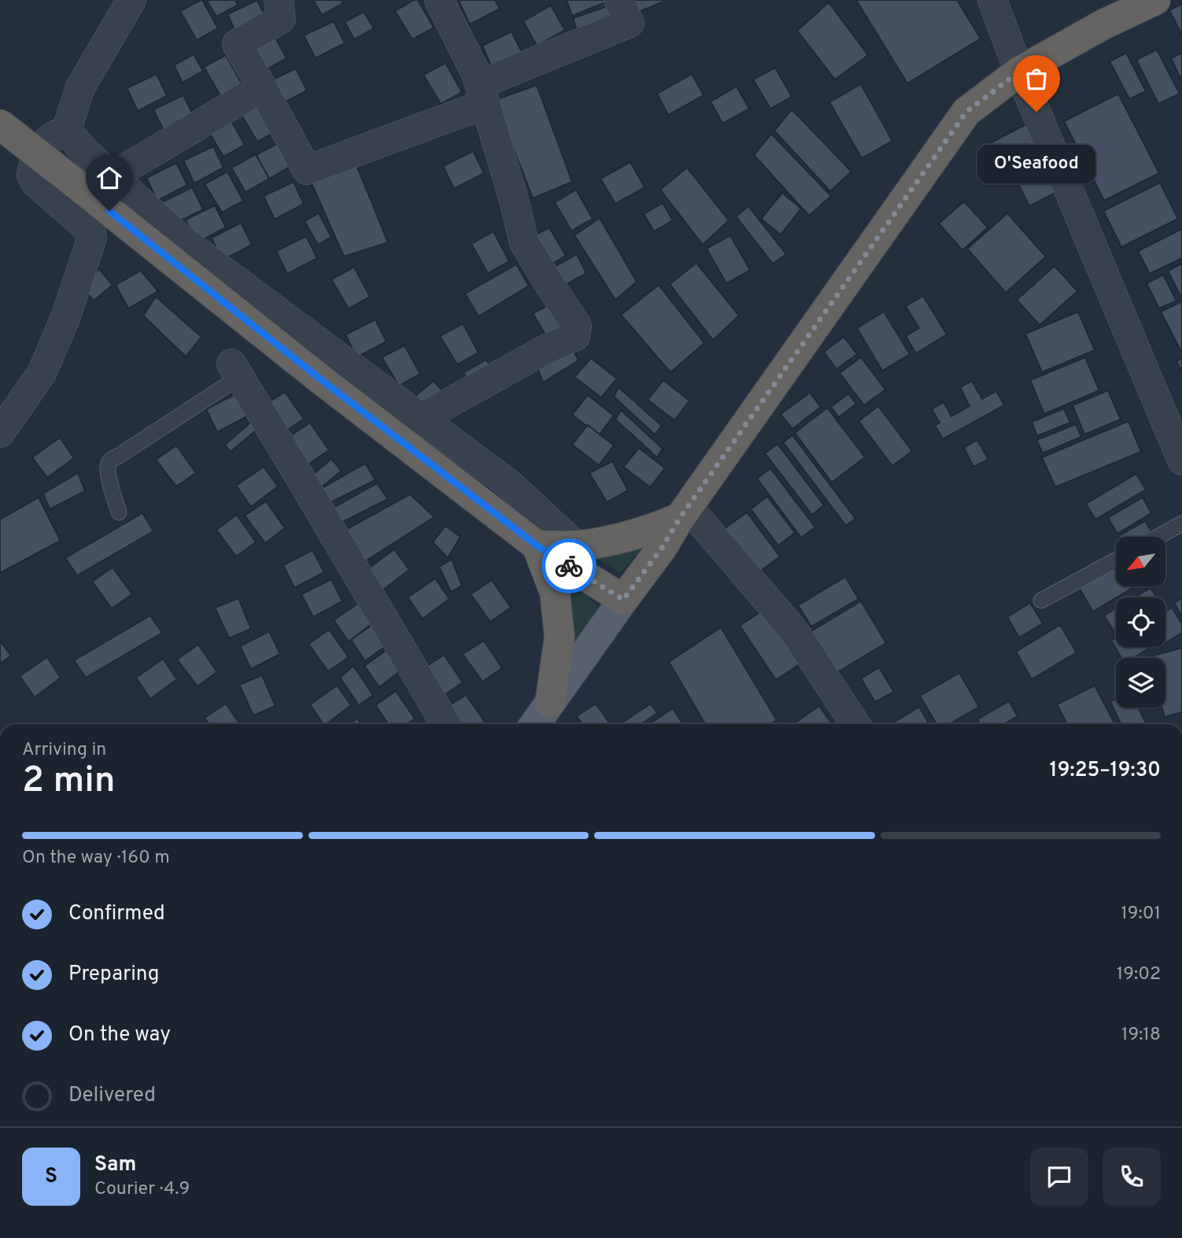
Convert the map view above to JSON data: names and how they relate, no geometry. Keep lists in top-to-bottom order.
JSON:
{
  "places": ["O'Seafood"],
  "north": "bottom left",
  "page": {
    "bubble": "O'Seafood",
    "heading": ["2 min", "Arriving in", "19:25–19:30"],
    "panel": ["Sam", "Courier · 4.9"],
    "bar": "On the way · 160 m",
    "list": [
      ["Confirmed", "19:01"],
      ["Preparing", "19:02"],
      ["On the way", "19:18"],
      "Delivered"
    ],
    "round": "S"
  }
}
